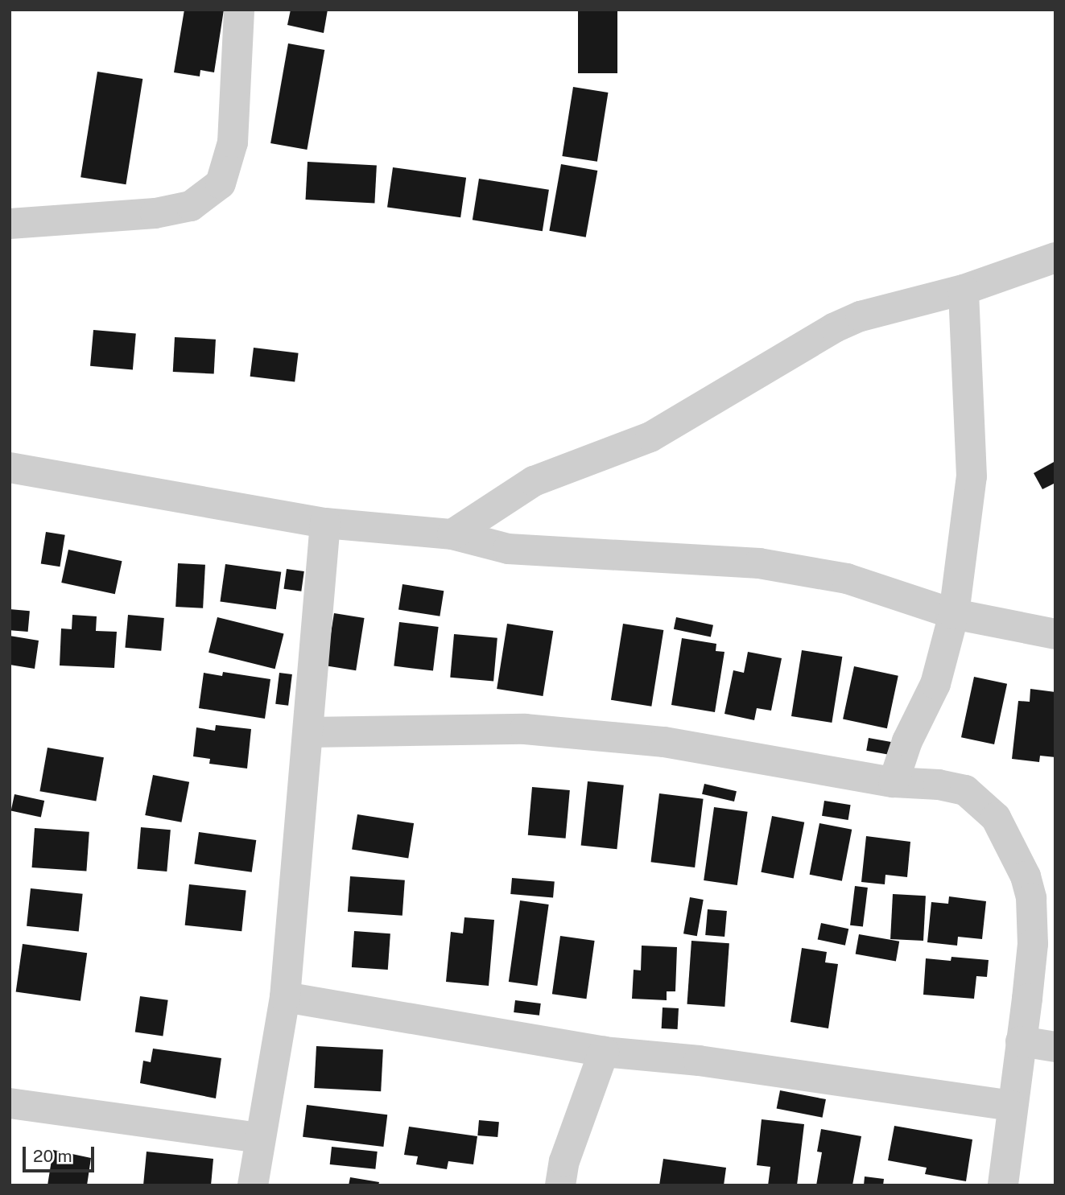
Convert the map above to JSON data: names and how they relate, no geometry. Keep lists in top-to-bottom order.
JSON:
{
  "scale_bar": "20 m"
}
